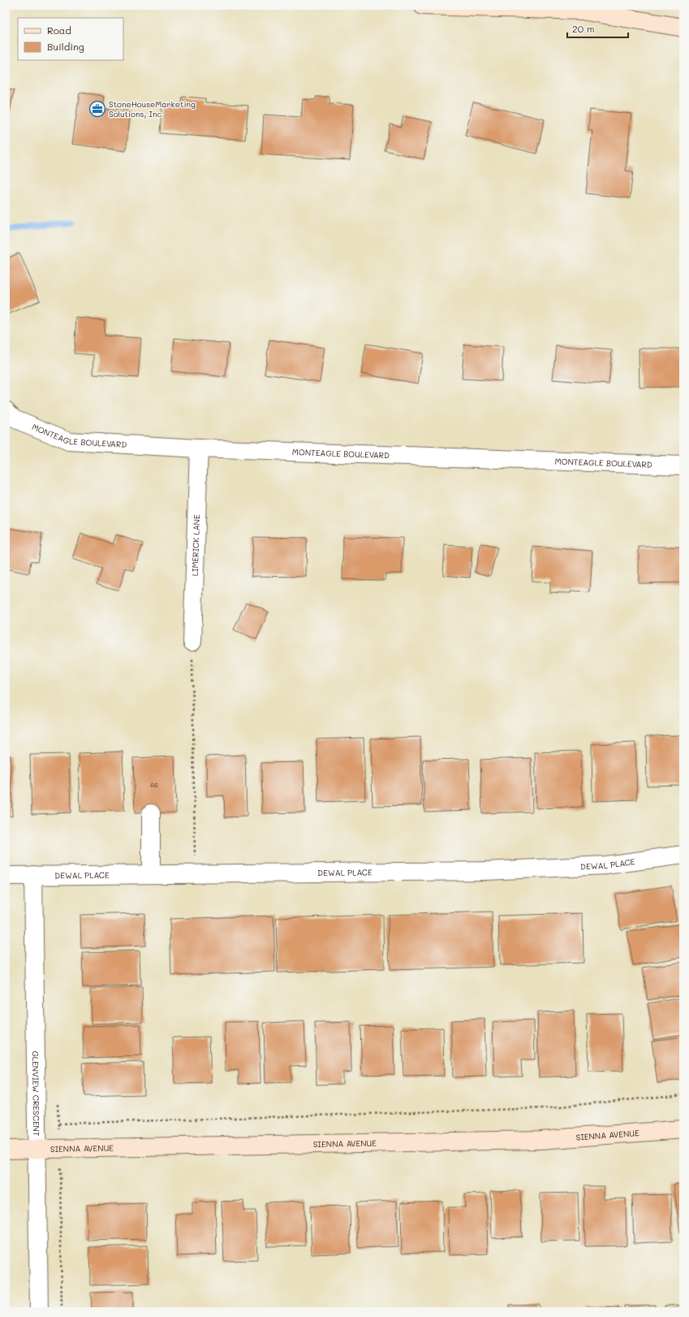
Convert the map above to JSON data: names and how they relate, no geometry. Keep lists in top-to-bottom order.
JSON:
{
  "streets": {
    "street": [
      "MONTEAGLE BOULEVARD",
      "LIMERICK LANE",
      "DEWAL PLACE",
      "GLENVIEW CRESCENT",
      "SIENNA AVENUE"
    ]
  },
  "crossings": [
    ["MONTEAGLE BOULEVARD", "LIMERICK LANE"],
    ["DEWAL PLACE", "GLENVIEW CRESCENT"],
    ["GLENVIEW CRESCENT", "SIENNA AVENUE"]
  ],
  "places": {
    "office": ["StoneHouseMarketing Solutions, Inc"]
  },
  "house_numbers": ["66"],
  "legend": ["Road", "Building"],
  "scale_bar": "20 m"
}
